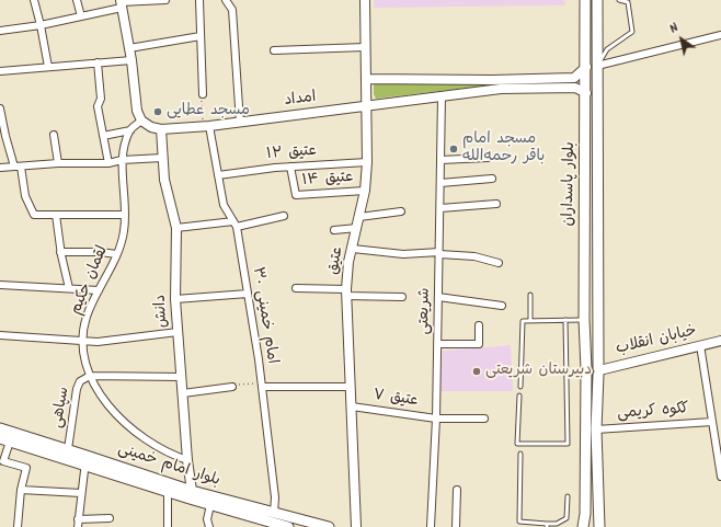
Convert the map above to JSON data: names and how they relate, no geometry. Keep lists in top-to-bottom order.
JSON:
{
  "streets": {
    "main road": ["بلوار پاسداران", "بلوار امام خمینی"],
    "street": [
      "امداد",
      "عتیق ۱۲",
      "عتیق ۱۴",
      "عتیق",
      "لقمان حکیم",
      "دانش",
      "شریعتی",
      "امام خمینی ۳۰",
      "خیابان انقلاب",
      "عتیق ۷",
      "سپاهی",
      "ککوه کریمی"
    ]
  },
  "crossings": [
    ["امداد", "بلوار پاسداران"],
    ["امداد", "عتیق"],
    ["امداد", "دانش"],
    ["امداد", "شریعتی"],
    ["امداد", "امام خمینی ۳۰"],
    ["عتیق ۱۲", "عتیق ۱۴"],
    ["عتیق ۱۲", "عتیق"],
    ["عتیق ۱۲", "امام خمینی ۳۰"],
    ["عتیق ۱۴", "عتیق"],
    ["بلوار پاسداران", "خیابان انقلاب"],
    ["بلوار پاسداران", "ککوه کریمی"],
    ["عتیق", "عتیق ۷"],
    ["لقمان حکیم", "دانش"],
    ["لقمان حکیم", "سپاهی"],
    ["دانش", "بلوار امام خمینی"],
    ["شریعتی", "عتیق ۷"],
    ["امام خمینی ۳۰", "بلوار امام خمینی"],
    ["سپاهی", "بلوار امام خمینی"]
  ],
  "places": ["مسجد عطایی", "مسجد امام باقر رحمه‌الله", "دبیرستان شریعتی"],
  "north": "top left"
}
